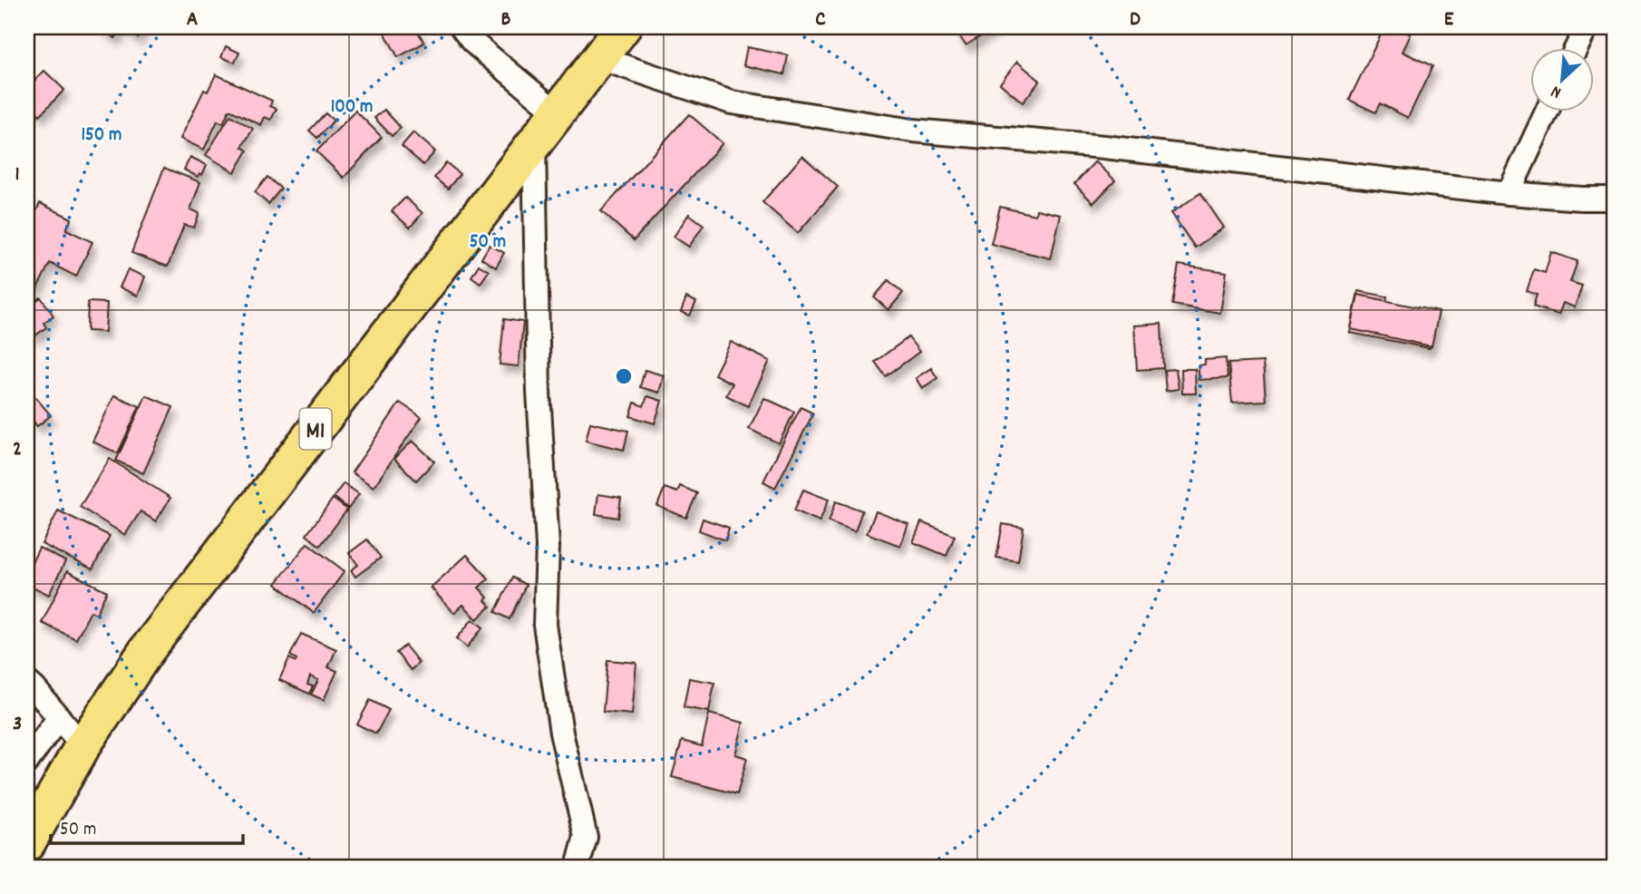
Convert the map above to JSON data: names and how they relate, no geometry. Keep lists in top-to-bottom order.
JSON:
{
  "streets": {
    "highway": ["M1"]
  },
  "scale_bar": "50 m",
  "north": "bottom left",
  "grid": {
    "columns": [
      "A",
      "B",
      "C",
      "D",
      "E"
    ],
    "rows": ["1", "2", "3"]
  },
  "rings": ["100 m", "150 m", "50 m"]
}
